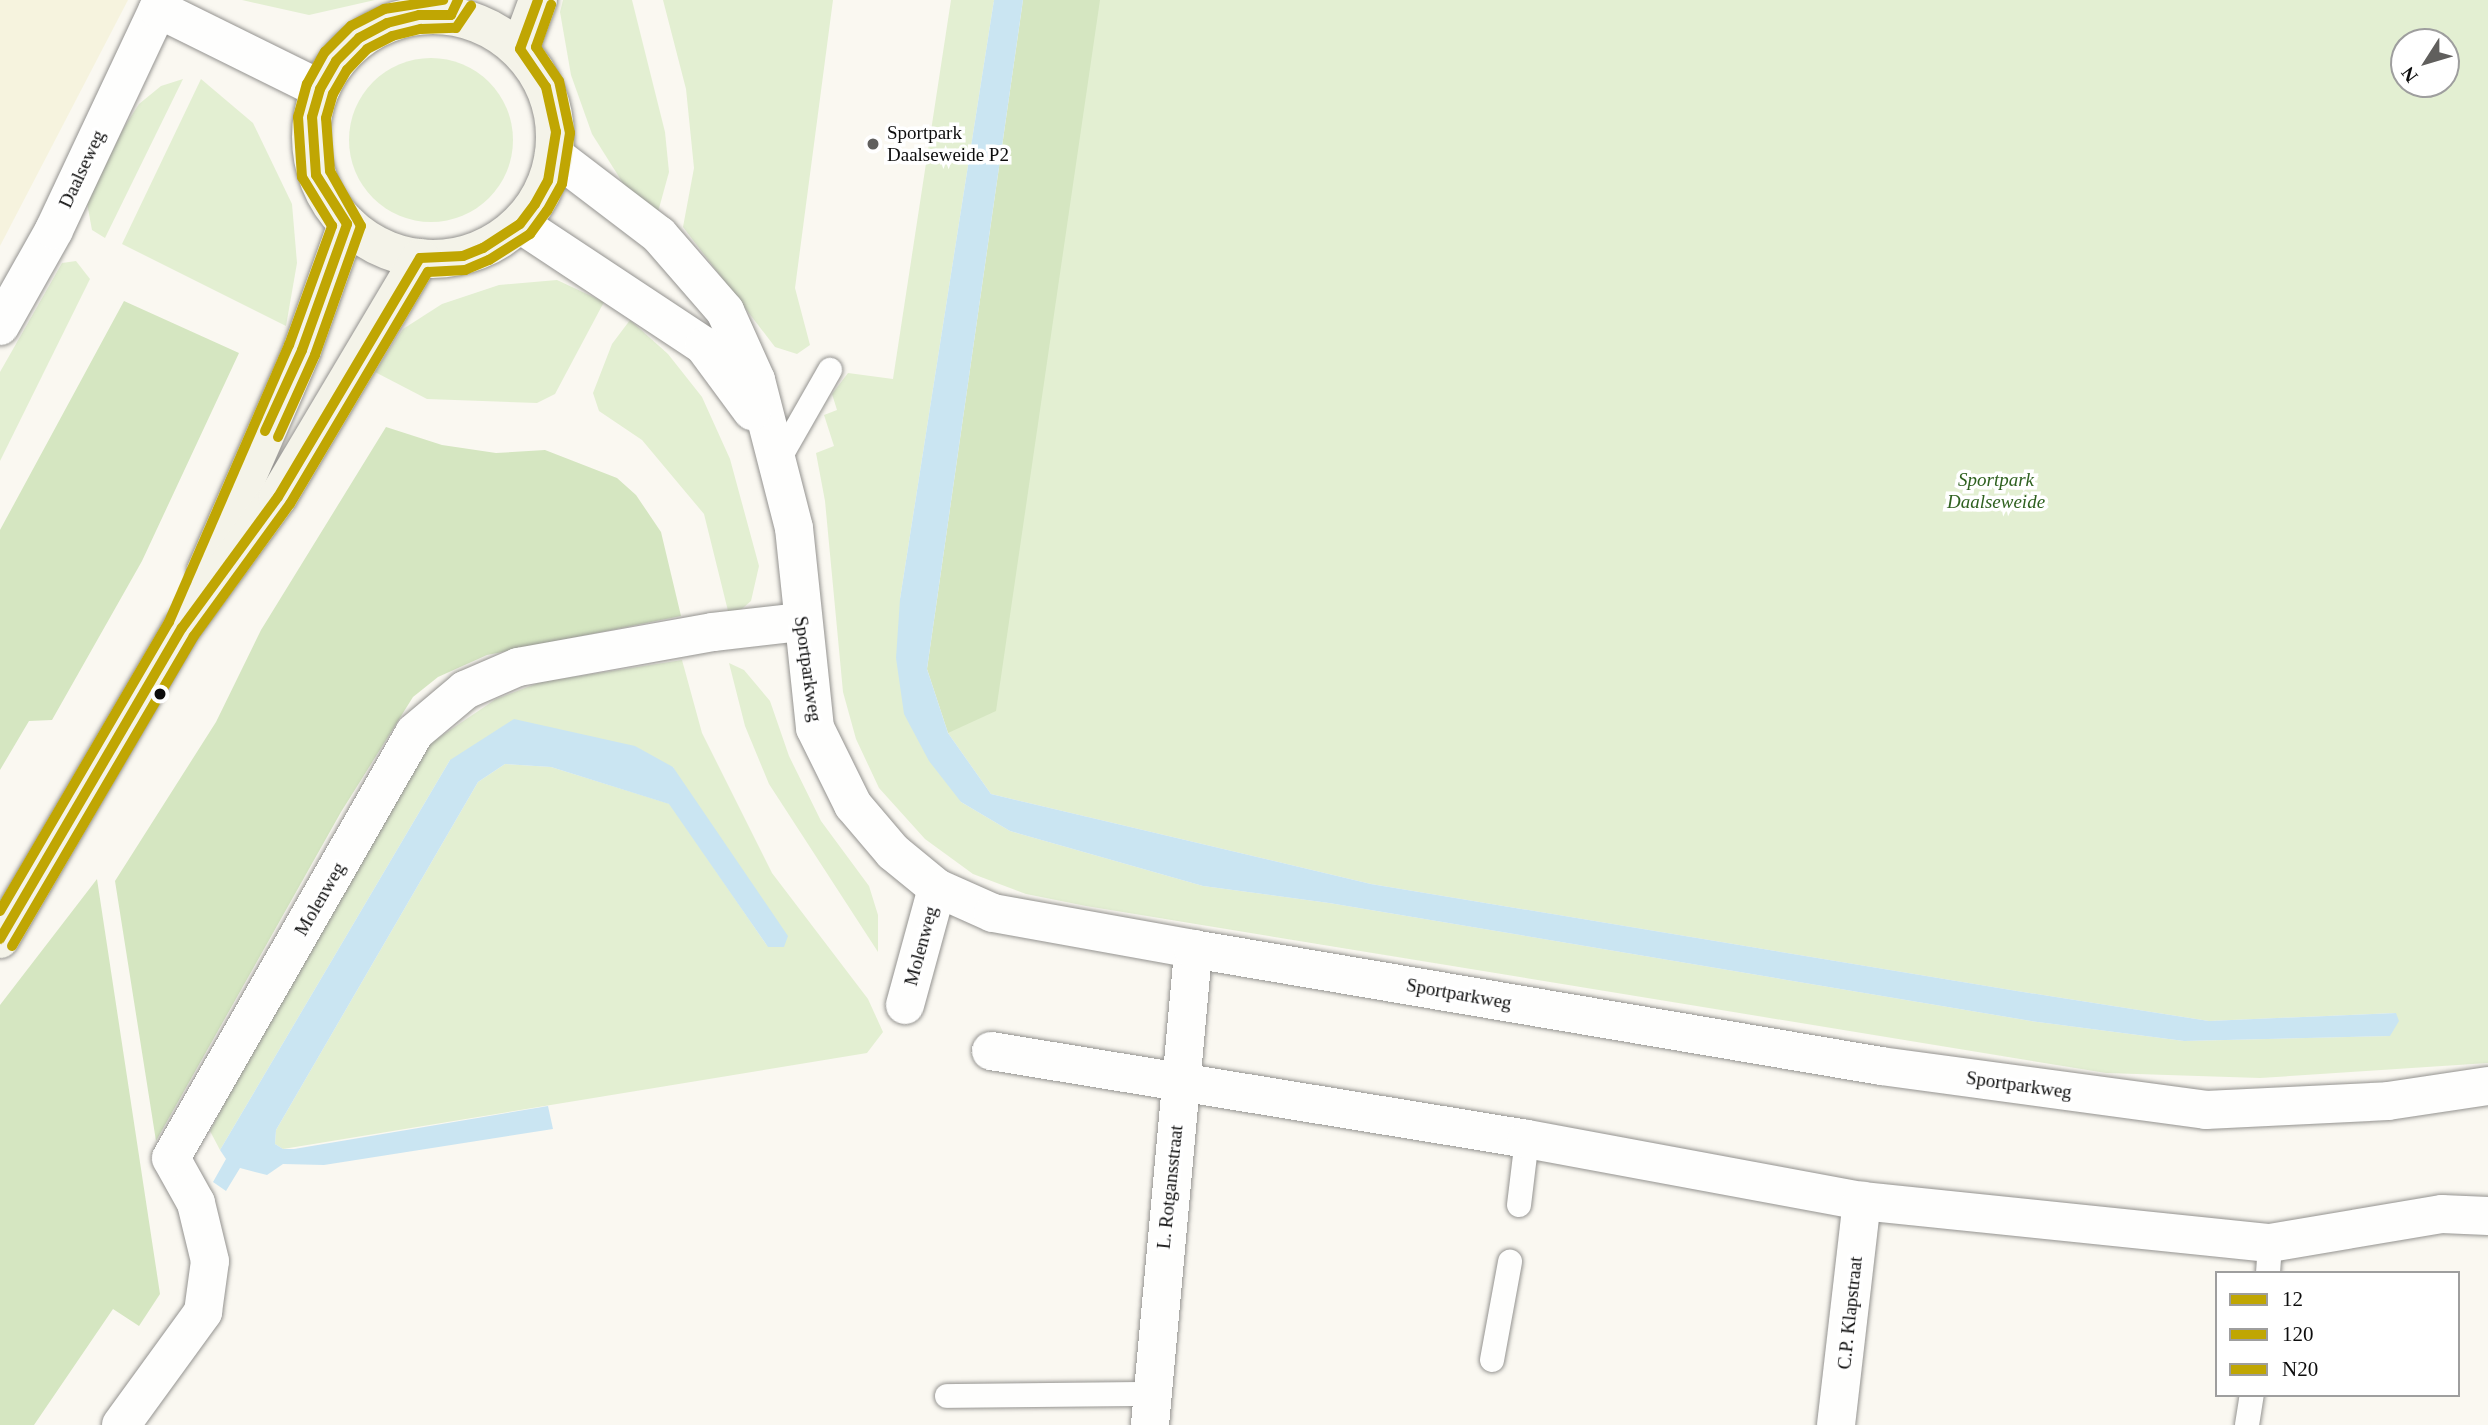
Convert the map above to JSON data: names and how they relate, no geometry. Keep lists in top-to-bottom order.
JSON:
{
  "streets": {
    "street": [
      "Daalseweg",
      "Sportparkweg",
      "Molenweg",
      "L. Rotgansstraat",
      "C.P. Klapstraat"
    ]
  },
  "crossings": [
    ["Daalseweg", "Sportparkweg"],
    ["Sportparkweg", "Molenweg"],
    ["Sportparkweg", "L. Rotgansstraat"]
  ],
  "parks": ["Sportpark Daalseweide"],
  "places": ["Sportpark Daalseweide P2"],
  "lines": ["transit line 12", "transit line N20", "transit line 120"],
  "legend": ["12", "120", "N20"],
  "north": "bottom left"
}
